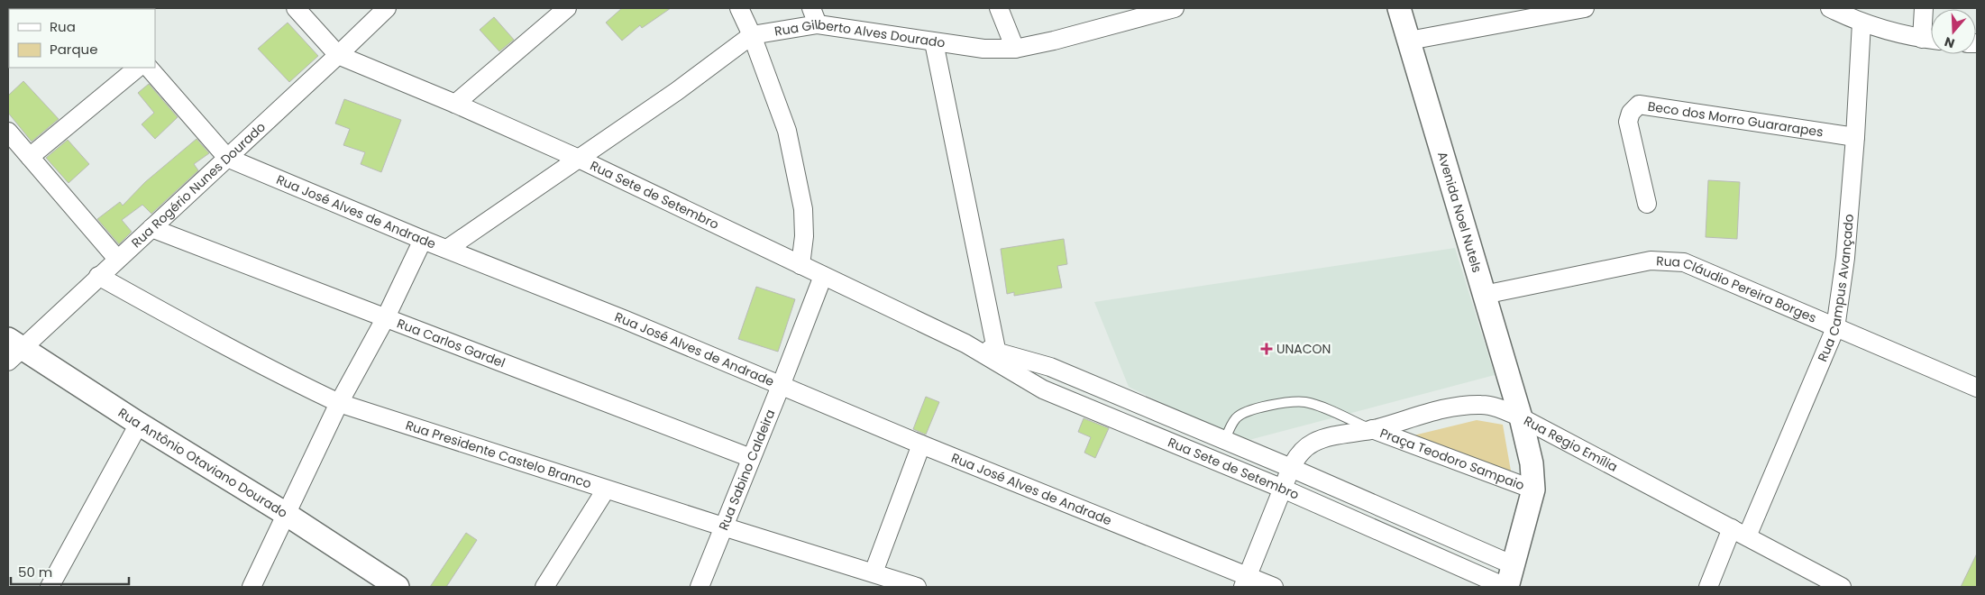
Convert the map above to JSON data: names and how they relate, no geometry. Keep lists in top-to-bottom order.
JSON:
{
  "streets": {
    "street": [
      "Rua Gilberto Alves Dourado",
      "Beco dos Morro Guararapes",
      "Rua Rogério Nunes Dourado",
      "Rua Sete de Setembro",
      "Rua José Alves de Andrade",
      "Avenida Noel Nutels",
      "Rua Campus Avançado",
      "Rua Cláudio Pereira Borges",
      "Rua Carlos Gardel",
      "Rua Regio Emília",
      "Rua Presidente Castelo Branco",
      "Praça Teodoro Sampaio",
      "Rua Antônio Otaviano Dourado",
      "Rua Sabino Caldeira"
    ]
  },
  "crossings": [
    ["Rua Gilberto Alves Dourado", "Rua Sete de Setembro"],
    ["Rua Gilberto Alves Dourado", "Rua José Alves de Andrade"],
    ["Beco dos Morro Guararapes", "Rua Campus Avançado"],
    ["Rua Rogério Nunes Dourado", "Rua Sete de Setembro"],
    ["Rua Rogério Nunes Dourado", "Rua José Alves de Andrade"],
    ["Rua Rogério Nunes Dourado", "Rua Carlos Gardel"],
    ["Rua Rogério Nunes Dourado", "Rua Presidente Castelo Branco"],
    ["Rua Rogério Nunes Dourado", "Rua Antônio Otaviano Dourado"],
    ["Rua Sete de Setembro", "Avenida Noel Nutels"],
    ["Rua Sete de Setembro", "Rua Regio Emília"],
    ["Rua Sete de Setembro", "Rua Sabino Caldeira"],
    ["Rua José Alves de Andrade", "Rua Regio Emília"],
    ["Rua José Alves de Andrade", "Rua Sabino Caldeira"],
    ["Avenida Noel Nutels", "Rua Cláudio Pereira Borges"],
    ["Avenida Noel Nutels", "Rua Regio Emília"],
    ["Avenida Noel Nutels", "Praça Teodoro Sampaio"],
    ["Rua Campus Avançado", "Rua Cláudio Pereira Borges"],
    ["Rua Campus Avançado", "Rua Regio Emília"],
    ["Rua Carlos Gardel", "Rua Sabino Caldeira"],
    ["Rua Regio Emília", "Praça Teodoro Sampaio"],
    ["Rua Presidente Castelo Branco", "Rua Sabino Caldeira"]
  ],
  "places": {
    "health": ["UNACON"]
  },
  "legend": ["Rua", "Parque"],
  "scale_bar": "50 m",
  "north": "bottom"
}
